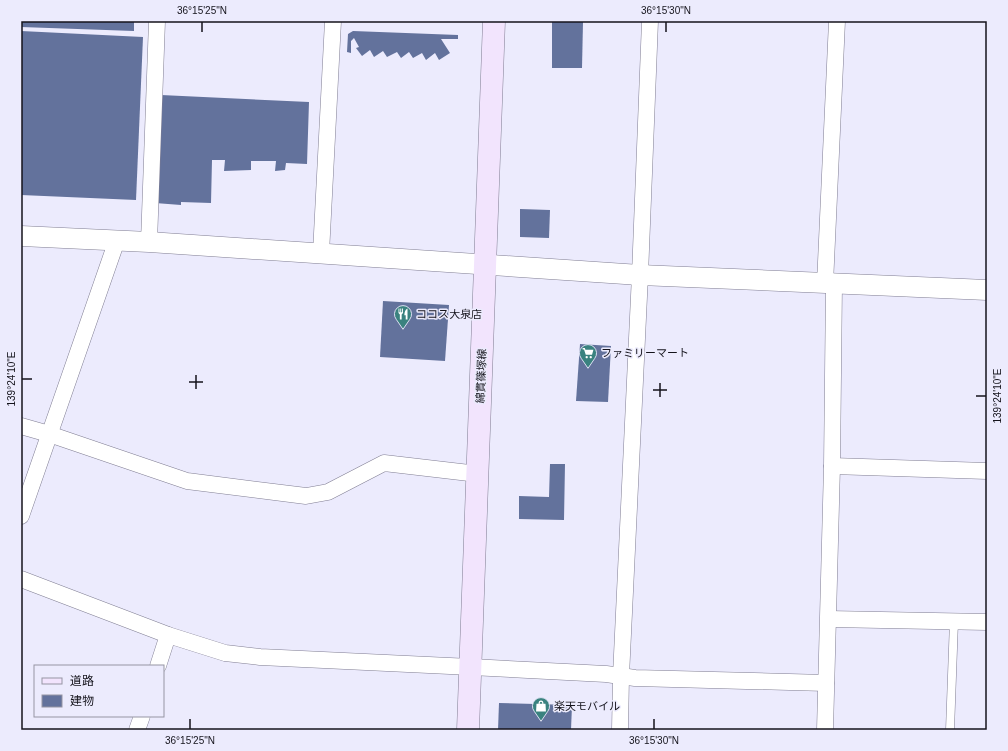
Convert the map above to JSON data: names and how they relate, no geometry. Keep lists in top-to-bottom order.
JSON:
{
  "streets": {
    "main road": ["綿貫篠塚線"]
  },
  "places": {
    "restaurant": ["ココス大泉店"],
    "supermarket": ["ファミリーマート"],
    "shop": ["楽天モバイル"]
  },
  "legend": ["道路", "建物"],
  "coordinates": ["36°15'25\"N", "36°15'30\"N", "139°24'10\"E"]
}
